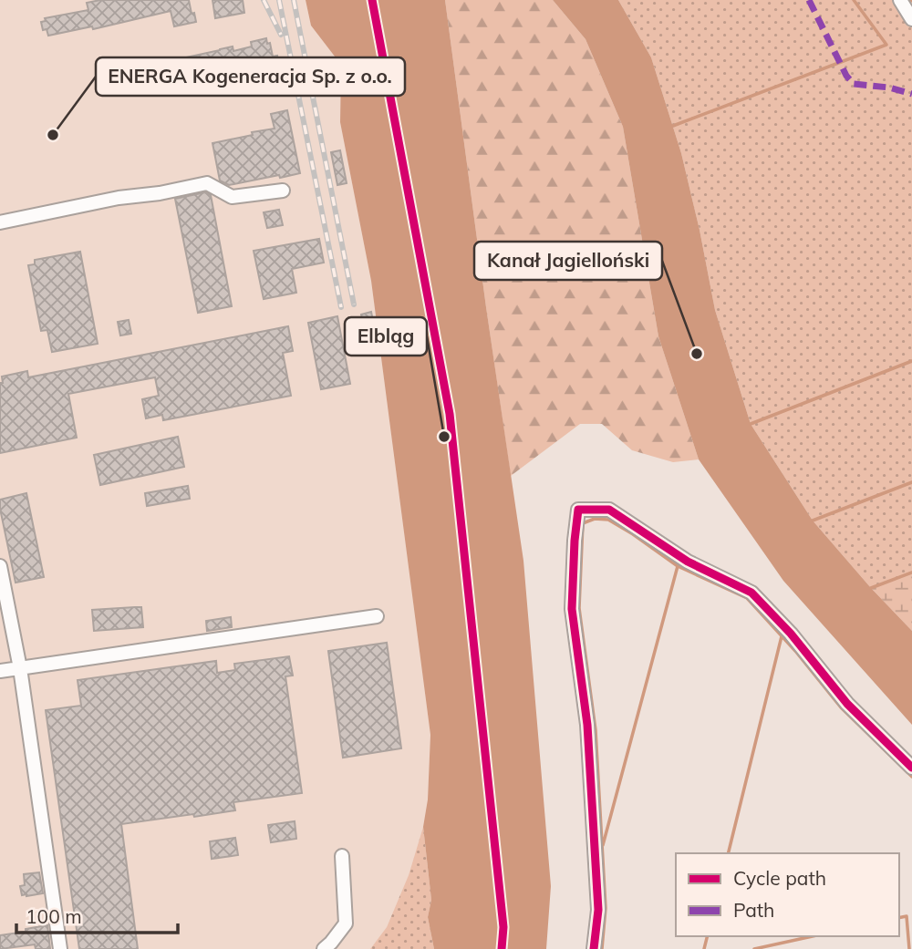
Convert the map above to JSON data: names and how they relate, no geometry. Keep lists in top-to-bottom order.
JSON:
{
  "places": ["ENERGA Kogeneracja Sp. z o.o.", "Kanał Jagielloński", "Elbląg"],
  "legend": ["Cycle path", "Path"],
  "scale_bar": "100 m"
}
